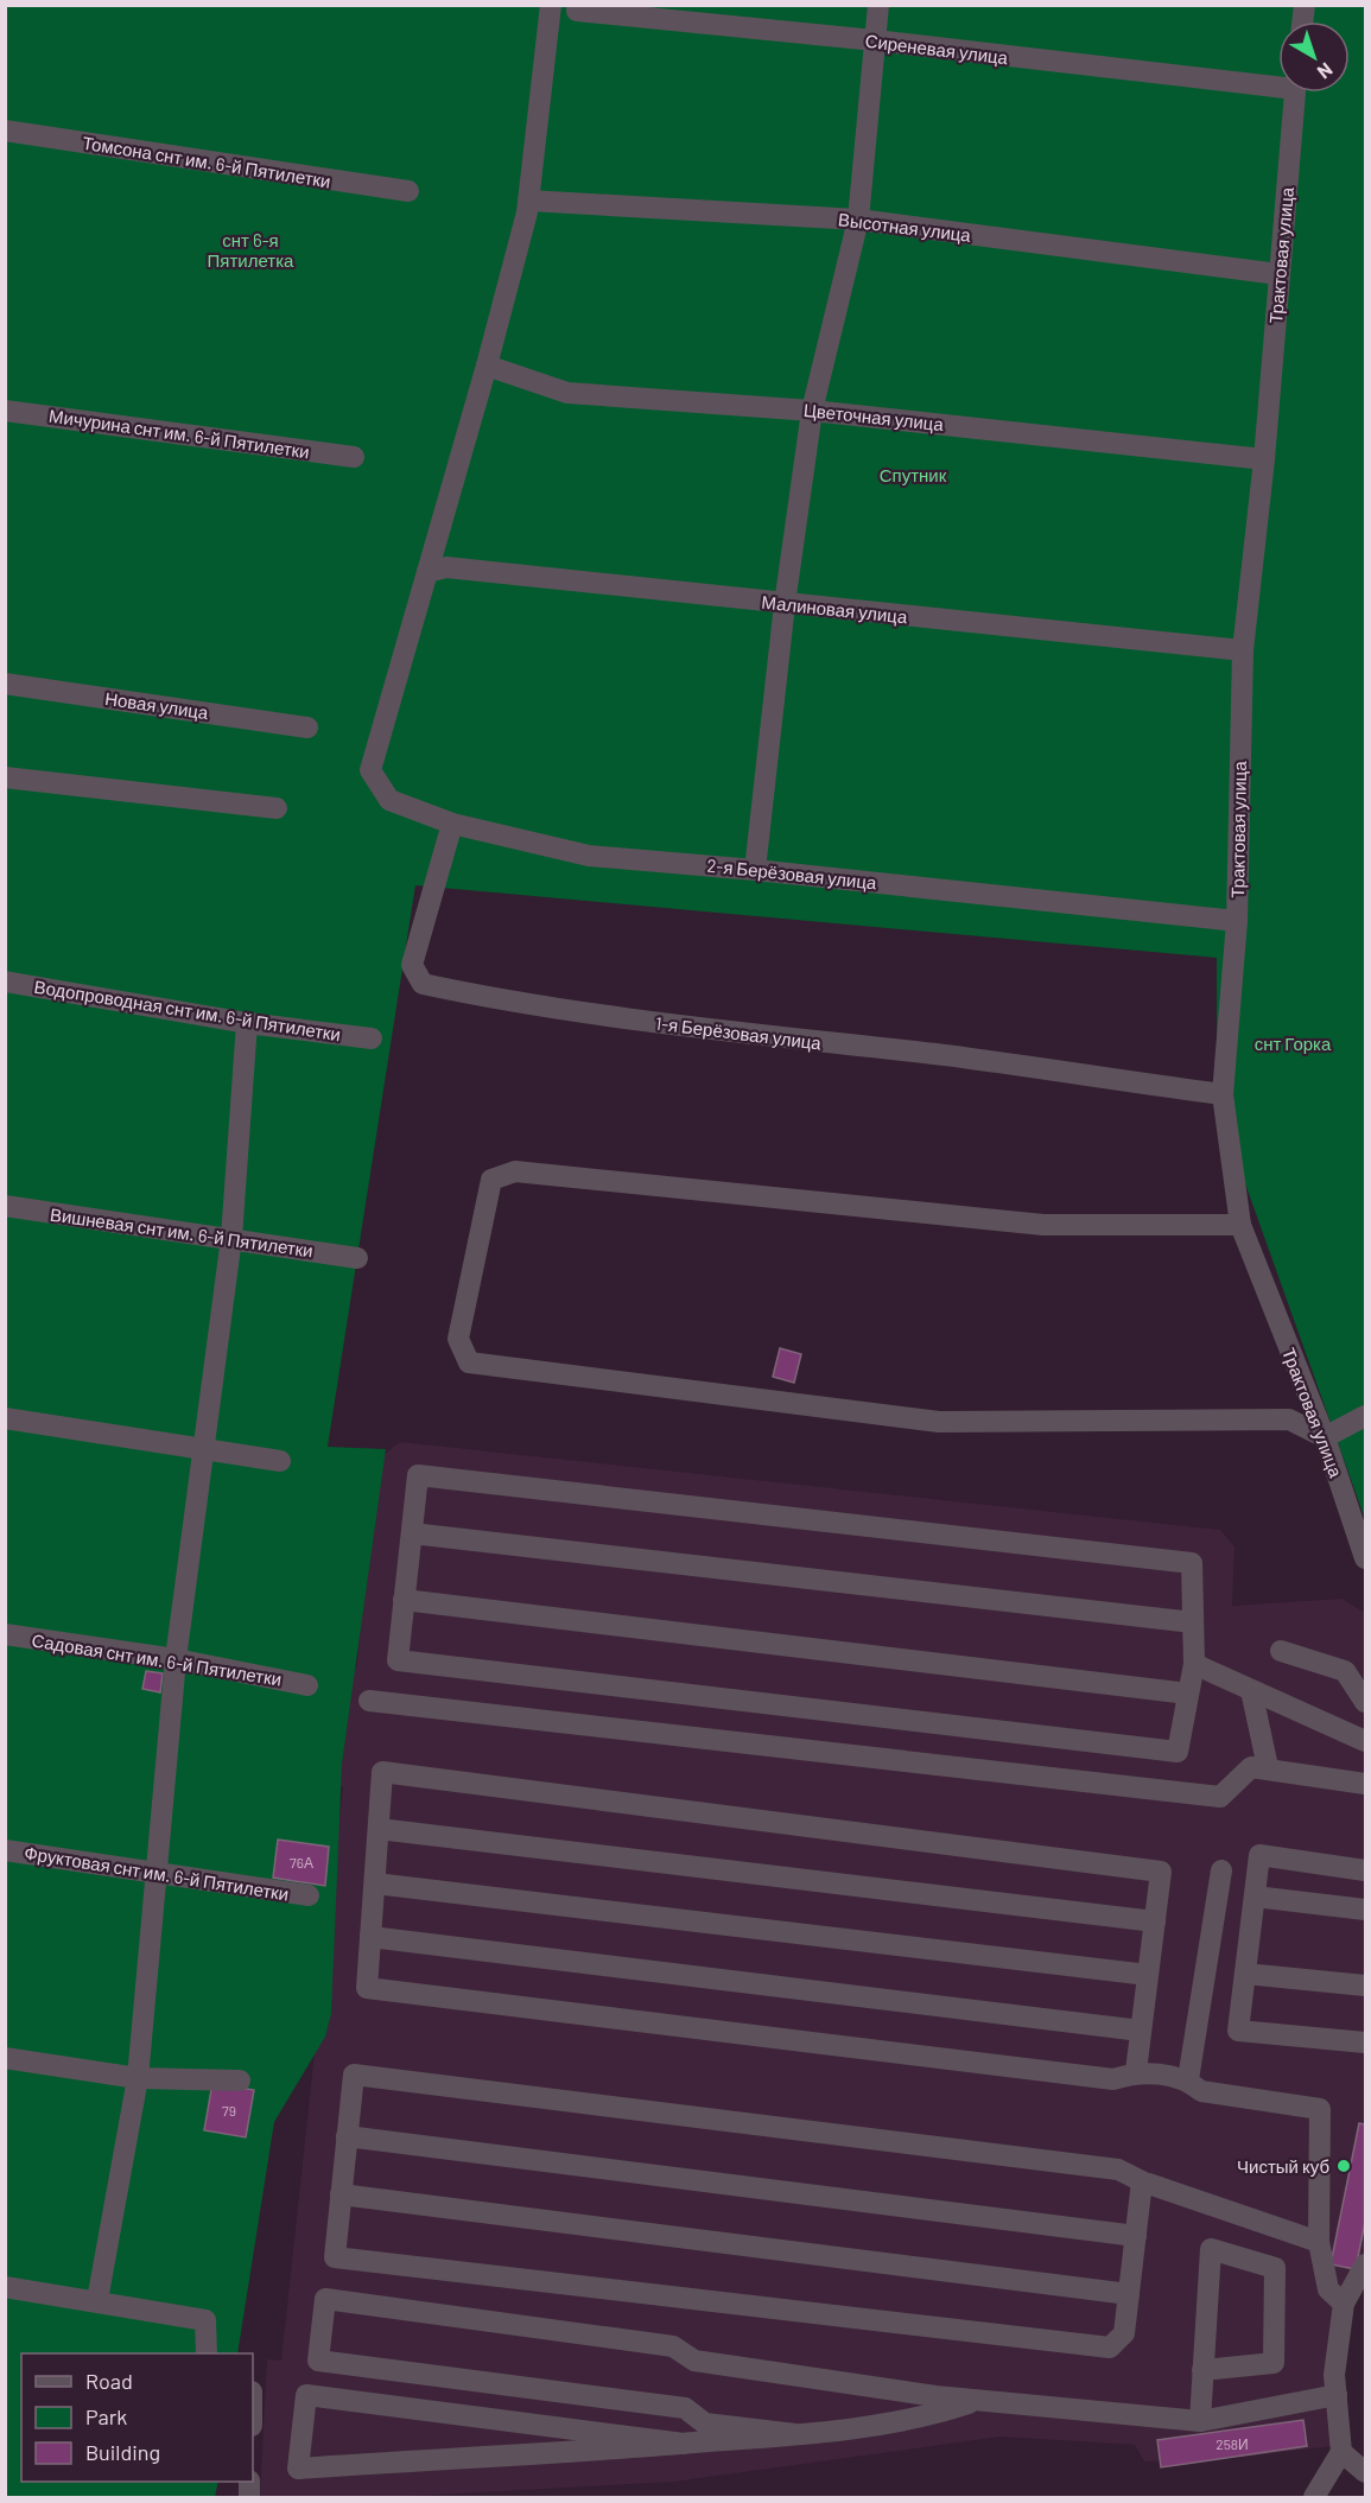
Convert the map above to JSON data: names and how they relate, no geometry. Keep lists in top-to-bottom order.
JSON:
{
  "streets": {
    "street": [
      "Сиреневая улица",
      "Томсона снт им. 6-й Пятилетки",
      "Высотная улица",
      "Трактовая улица",
      "Цветочная улица",
      "Мичурина снт им. 6-й Пятилетки",
      "Малиновая улица",
      "Новая улица",
      "2-я Берёзовая улица",
      "Водопроводная снт им. 6-й Пятилетки",
      "1-я Берёзовая улица",
      "Вишневая снт им. 6-й Пятилетки",
      "Садовая снт им. 6-й Пятилетки",
      "Фруктовая снт им. 6-й Пятилетки"
    ]
  },
  "crossings": [
    ["Высотная улица", "Трактовая улица"],
    ["Трактовая улица", "Цветочная улица"],
    ["Трактовая улица", "Малиновая улица"],
    ["Трактовая улица", "2-я Берёзовая улица"],
    ["Трактовая улица", "1-я Берёзовая улица"],
    ["Малиновая улица", "2-я Берёзовая улица"],
    ["2-я Берёзовая улица", "1-я Берёзовая улица"]
  ],
  "parks": ["снт 6-я Пятилетка", "Спутник", "снт Горка"],
  "places": ["Чистый куб"],
  "house_numbers": ["76А", "79", "258И"],
  "legend": ["Road", "Park", "Building"],
  "north": "bottom right"
}
